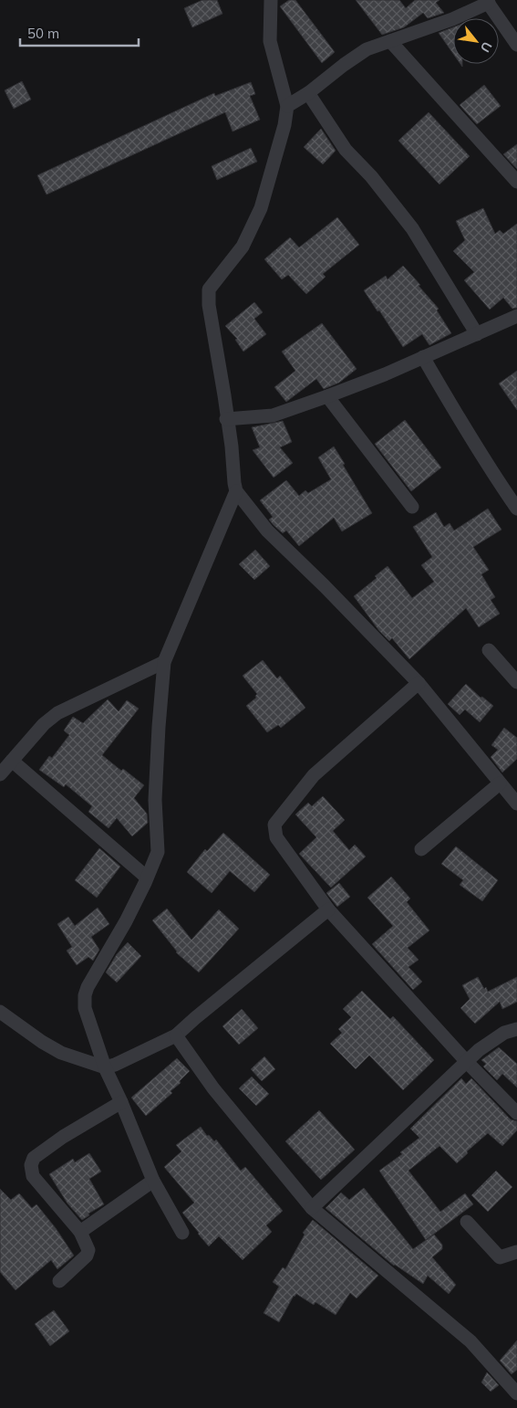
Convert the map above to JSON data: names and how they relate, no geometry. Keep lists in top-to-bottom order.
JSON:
{
  "scale_bar": "50 m",
  "north": "bottom right"
}
